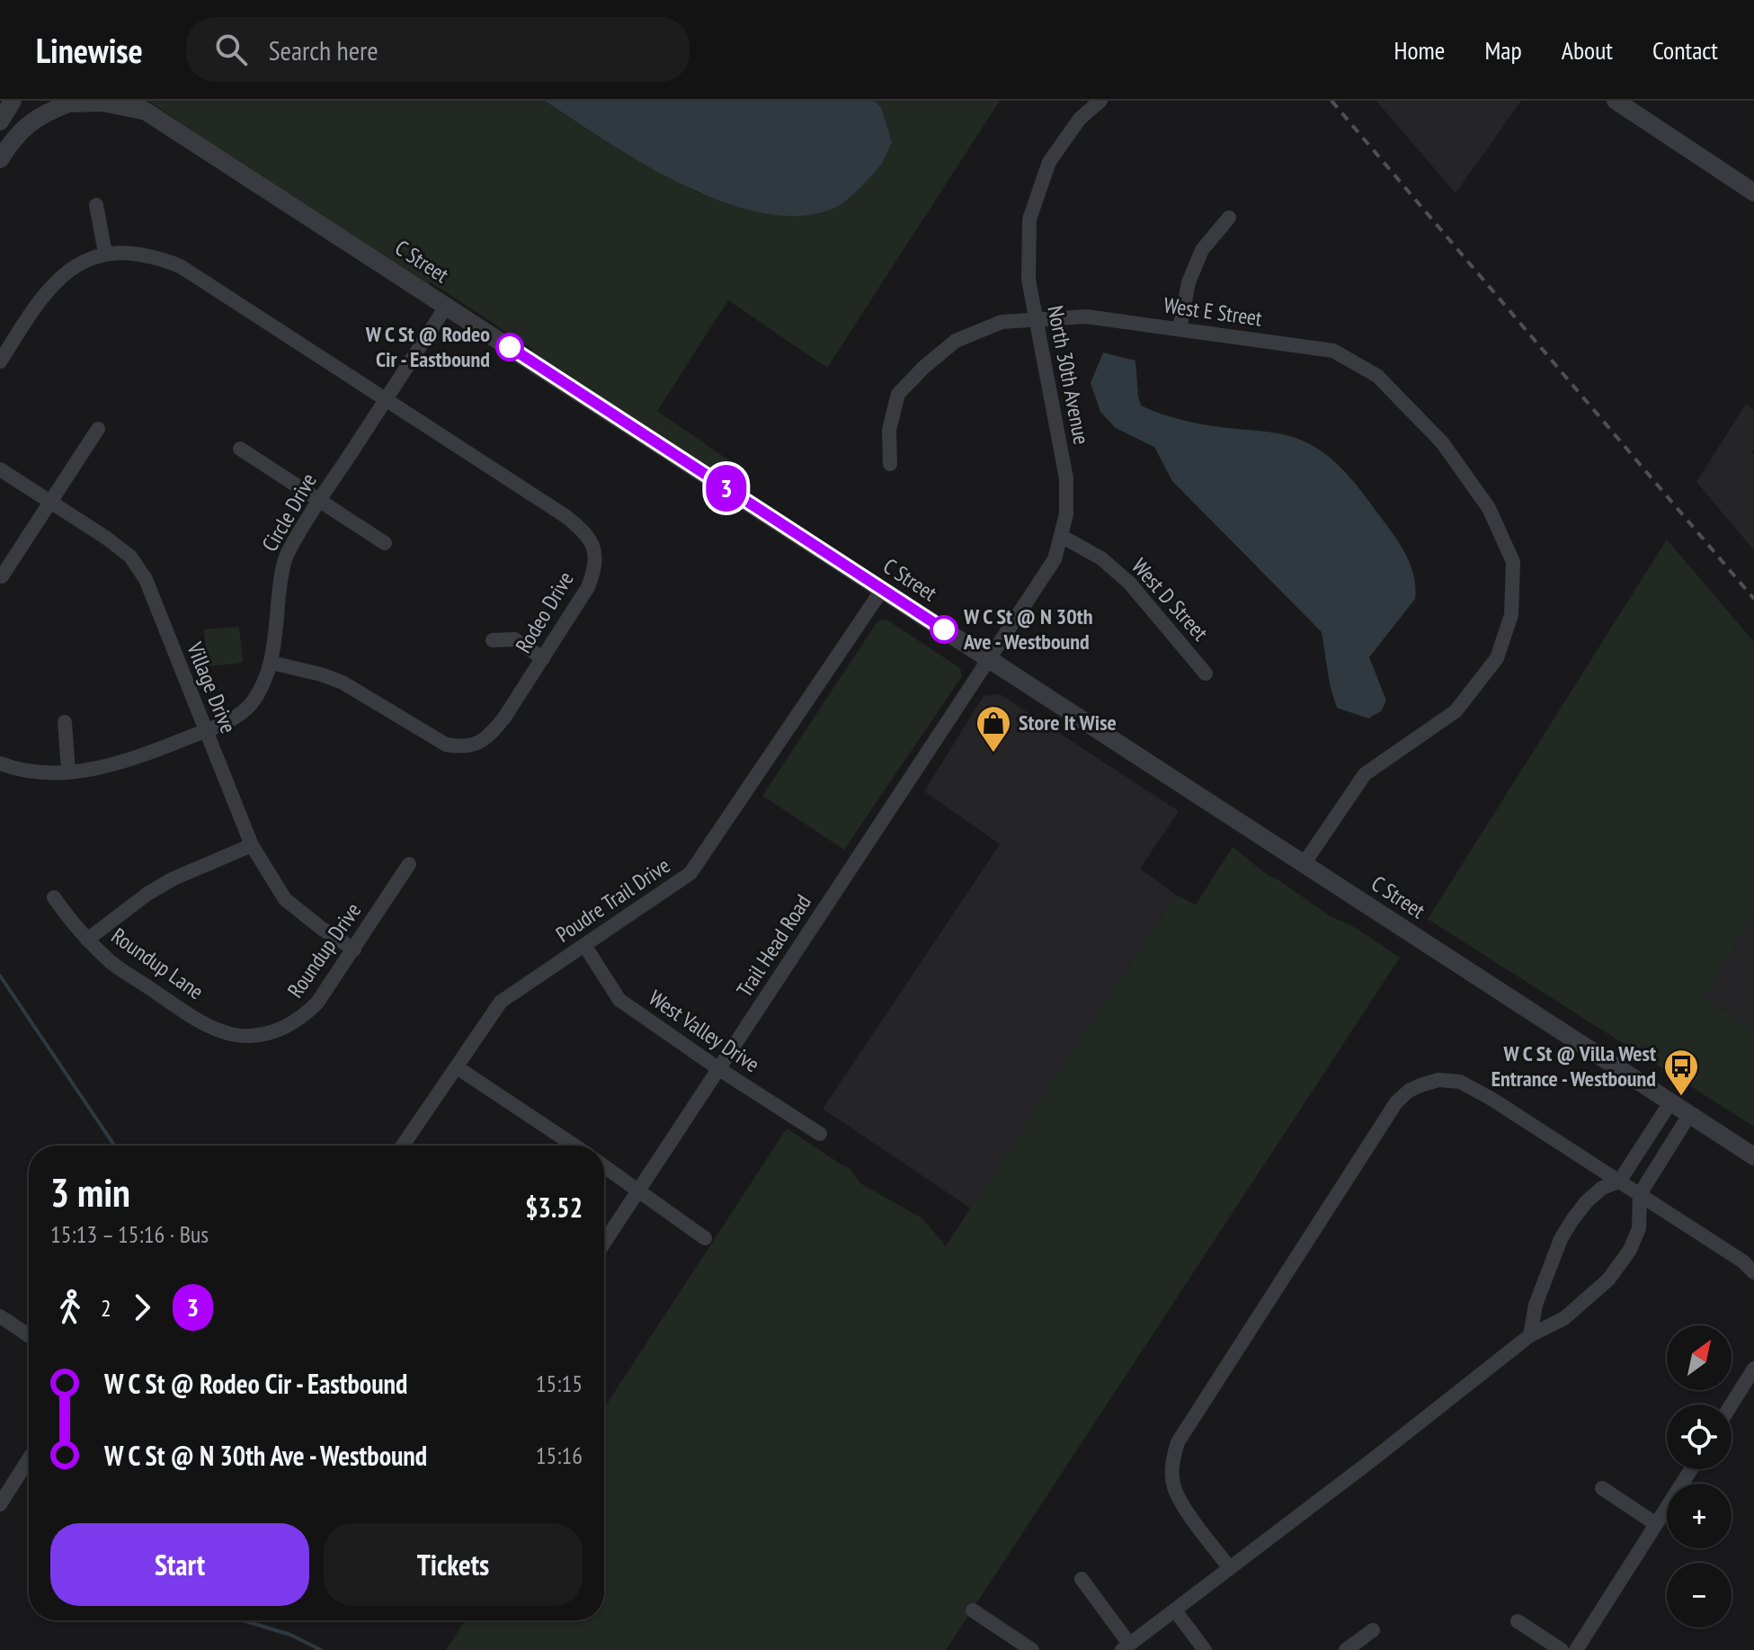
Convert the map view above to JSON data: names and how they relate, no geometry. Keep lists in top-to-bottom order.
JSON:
{
  "streets": {
    "street": [
      "C Street",
      "West E Street",
      "North 30th Avenue",
      "Circle Drive",
      "West D Street",
      "Rodeo Drive",
      "Village Drive",
      "Poudre Trail Drive",
      "Trail Head Road",
      "Roundup Drive",
      "Roundup Lane",
      "West Valley Drive"
    ]
  },
  "crossings": [
    ["C Street", "West E Street"],
    ["C Street", "North 30th Avenue"],
    ["C Street", "Circle Drive"],
    ["C Street", "Poudre Trail Drive"],
    ["C Street", "Trail Head Road"],
    ["West E Street", "North 30th Avenue"],
    ["North 30th Avenue", "West D Street"],
    ["North 30th Avenue", "Trail Head Road"],
    ["Circle Drive", "Rodeo Drive"],
    ["Village Drive", "Roundup Drive"],
    ["Poudre Trail Drive", "West Valley Drive"],
    ["Trail Head Road", "West Valley Drive"],
    ["Roundup Drive", "Roundup Lane"]
  ],
  "places": {
    "other": ["W C St @ Rodeo Cir - Eastbound", "W C St @ N 30th Ave - Westbound"],
    "shop": ["Store It Wise"],
    "bus stop": ["W C St @ Villa West Entrance - Westbound"]
  },
  "lines": ["bus line 3"],
  "north": "top right",
  "page": {
    "header": "Linewise",
    "search": "Search here",
    "nav": [
      "Home",
      "Map",
      "About",
      "Contact"
    ],
    "on_map": "3",
    "heading": ["3 min", "15:13 – 15:16 · Bus", "$3.52"],
    "legs": ["2", "3"],
    "map_buttons": ["+", "−"],
    "list": [
      {
        "name": "W C St @ Rodeo Cir - Eastbound",
        "value": "15:15"
      },
      {
        "name": "W C St @ N 30th Ave - Westbound",
        "value": "15:16"
      }
    ],
    "buttons": ["Start", "Tickets"]
  }
}
